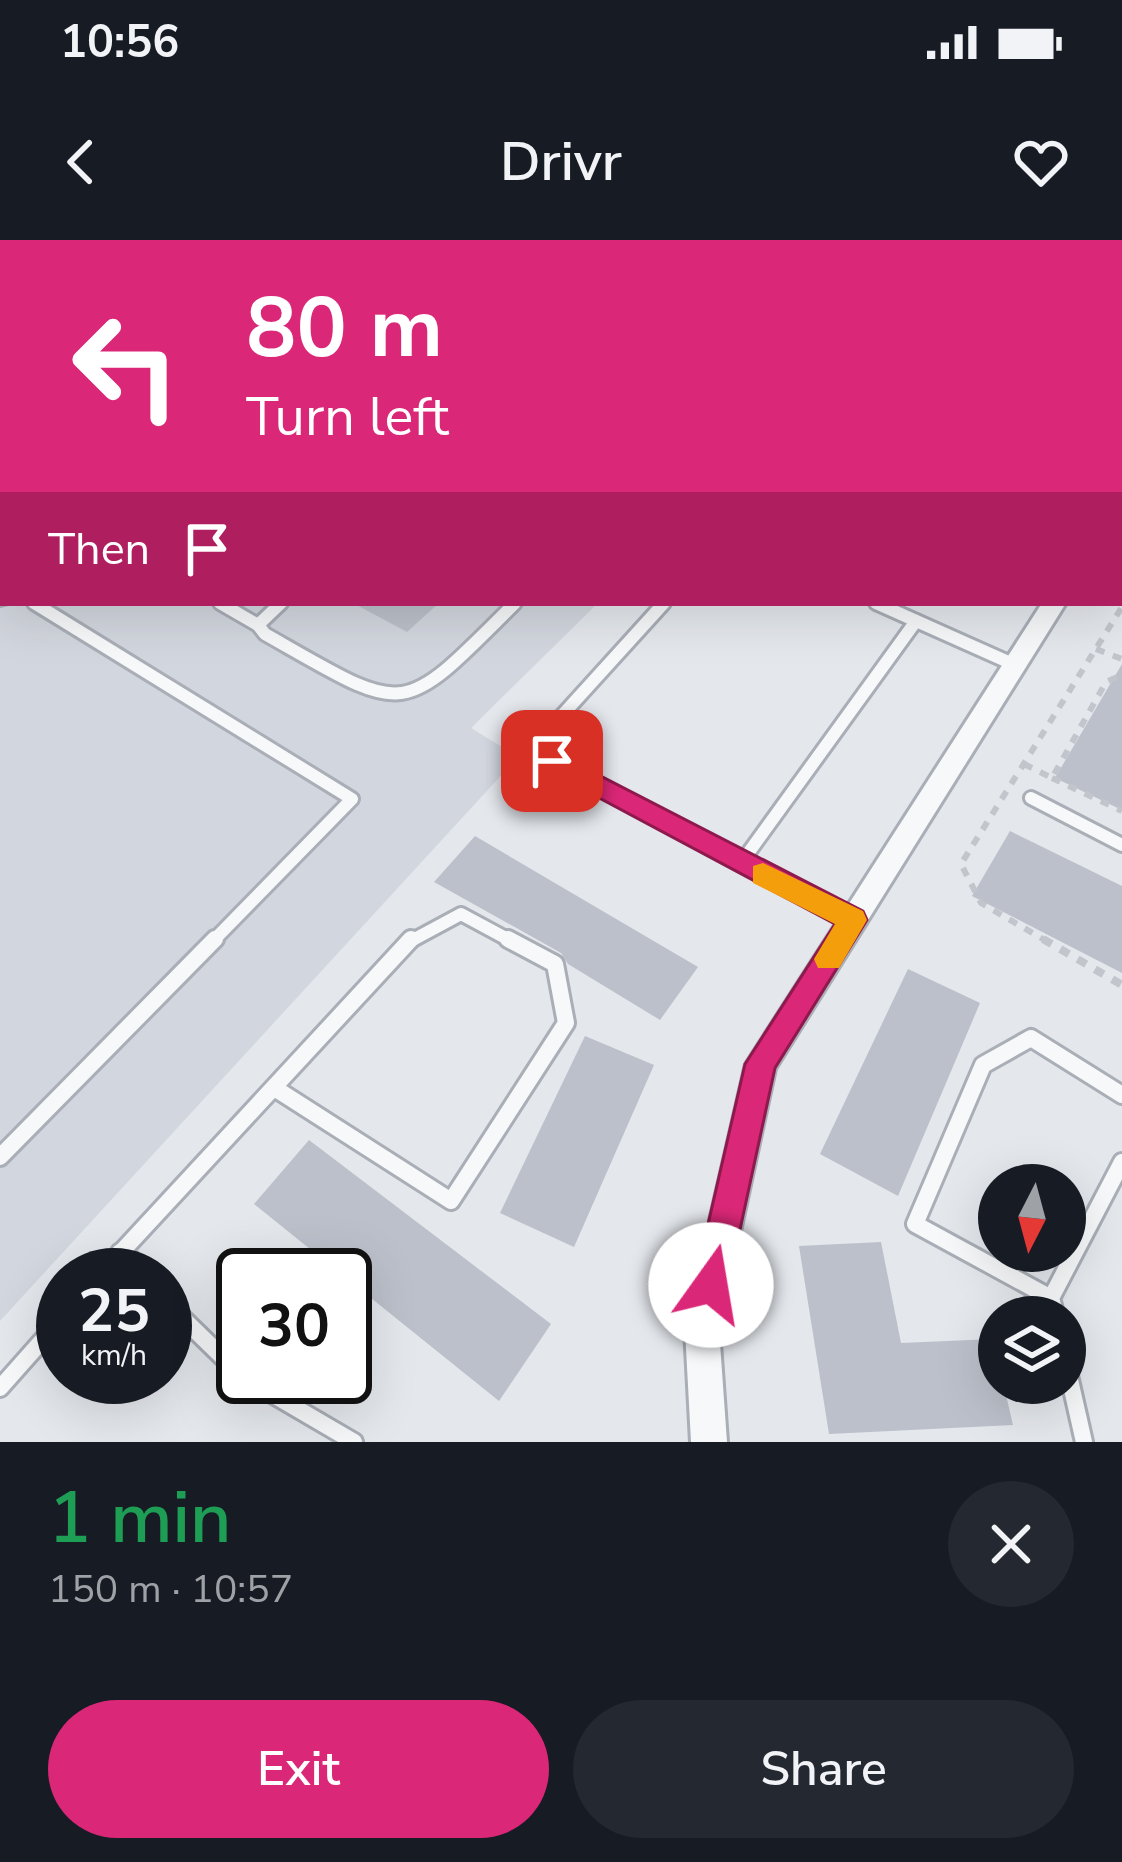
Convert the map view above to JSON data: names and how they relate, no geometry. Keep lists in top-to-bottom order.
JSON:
{
  "north": "bottom",
  "page": {
    "status": "10:56",
    "header": "Drivr",
    "turn": ["80 m", "Turn left"],
    "then": "Then",
    "speed": "25 km/h",
    "limit": "30",
    "heading": ["1 min", "150 m · 10:57"],
    "buttons": ["Exit", "Share"]
  }
}
